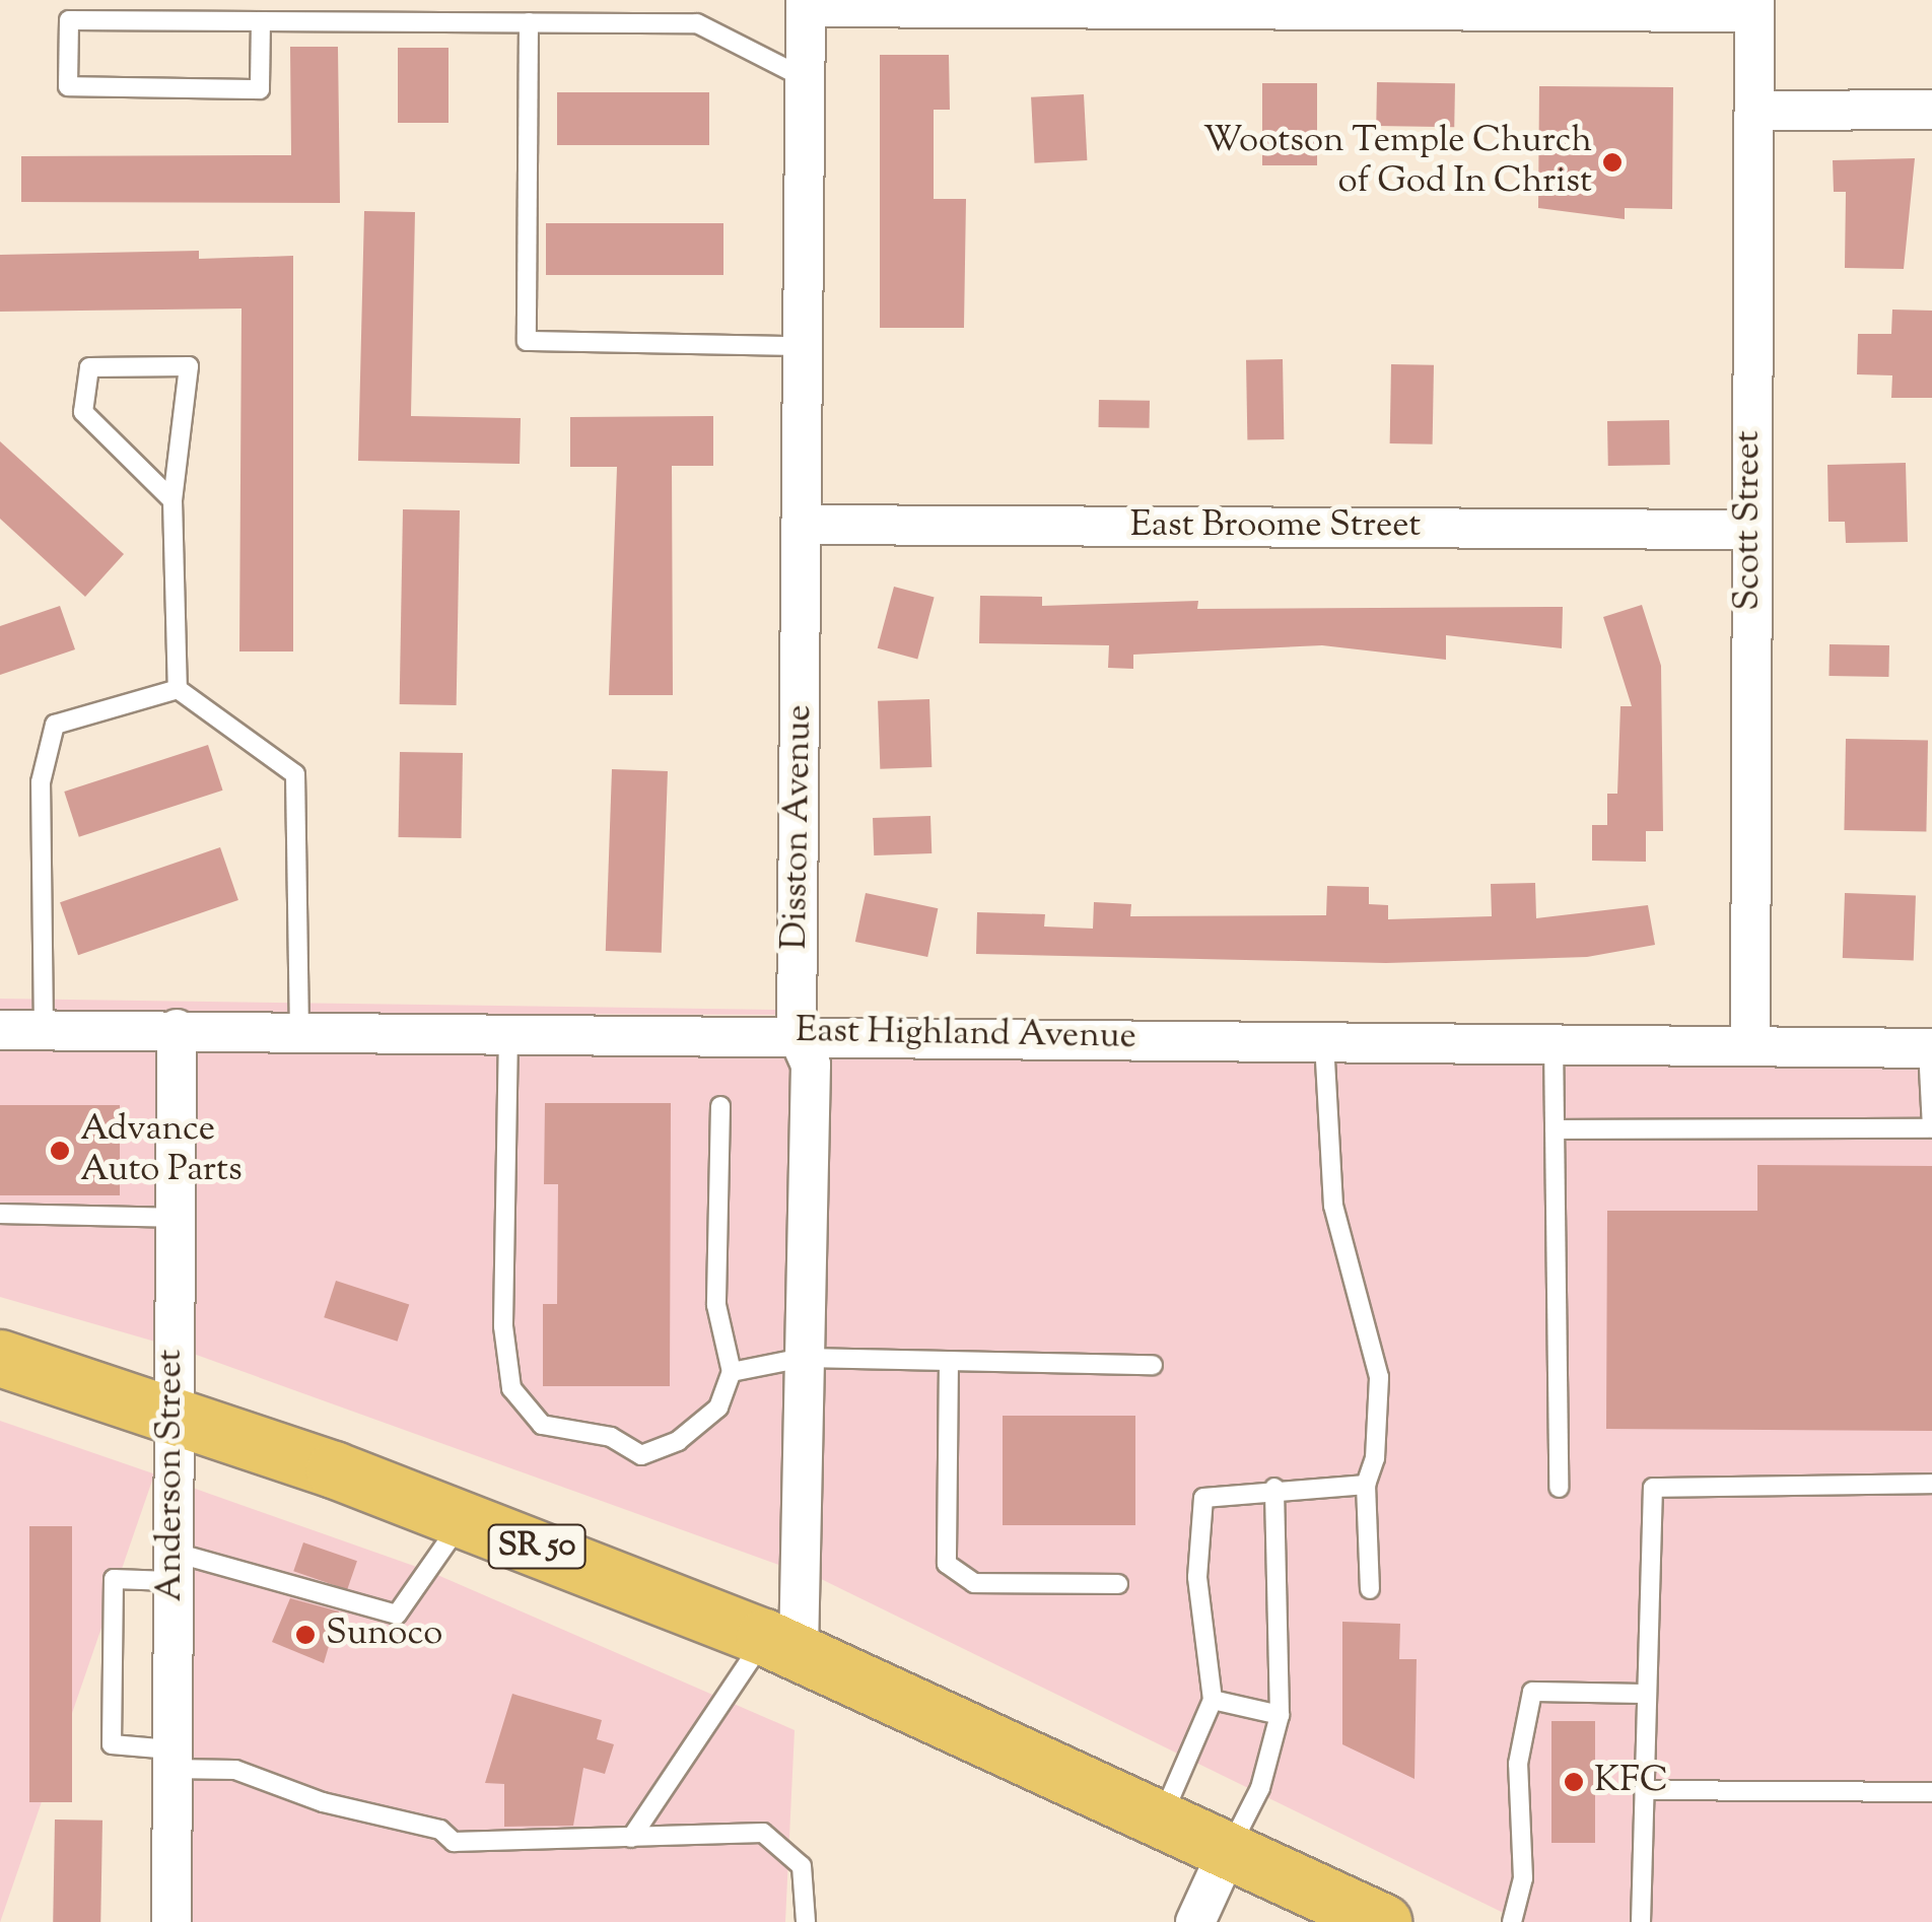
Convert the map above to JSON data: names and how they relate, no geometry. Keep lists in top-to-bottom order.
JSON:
{
  "streets": {
    "highway": ["SR 50"],
    "street": [
      "Scott Street",
      "East Broome Street",
      "Disston Avenue",
      "East Highland Avenue",
      "Anderson Street"
    ]
  },
  "crossings": [
    ["Scott Street", "East Broome Street"],
    ["Scott Street", "East Highland Avenue"],
    ["East Broome Street", "Disston Avenue"],
    ["Disston Avenue", "East Highland Avenue"],
    ["Disston Avenue", "SR 50"],
    ["East Highland Avenue", "Anderson Street"],
    ["Anderson Street", "SR 50"]
  ],
  "places": [
    "Wootson Temple Church of God In Christ",
    "Advance Auto Parts",
    "Sunoco",
    "KFC"
  ]
}
